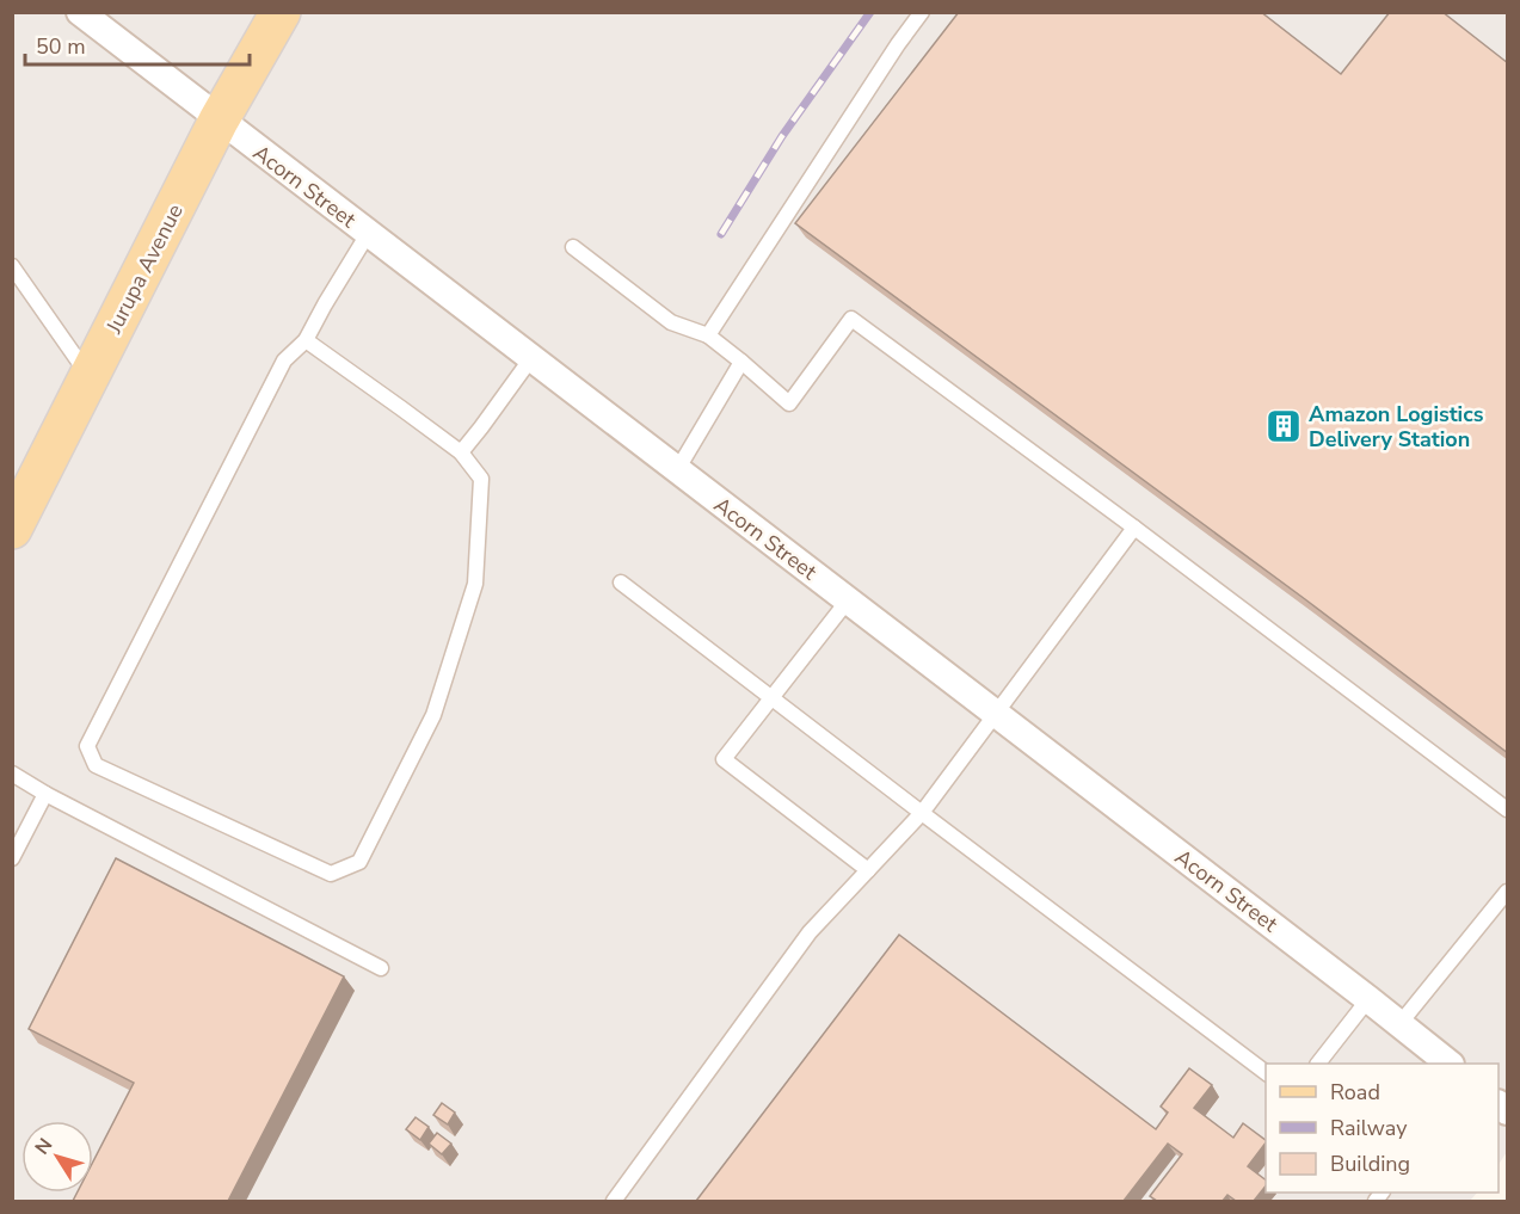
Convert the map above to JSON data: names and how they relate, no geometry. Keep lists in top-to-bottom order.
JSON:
{
  "streets": {
    "main road": ["Jurupa Avenue"],
    "street": ["Acorn Street"]
  },
  "crossings": [
    ["Acorn Street", "Jurupa Avenue"]
  ],
  "places": {
    "building": ["Amazon Logistics Delivery Station"]
  },
  "legend": ["Road", "Railway", "Building"],
  "scale_bar": "50 m",
  "north": "top left"
}
